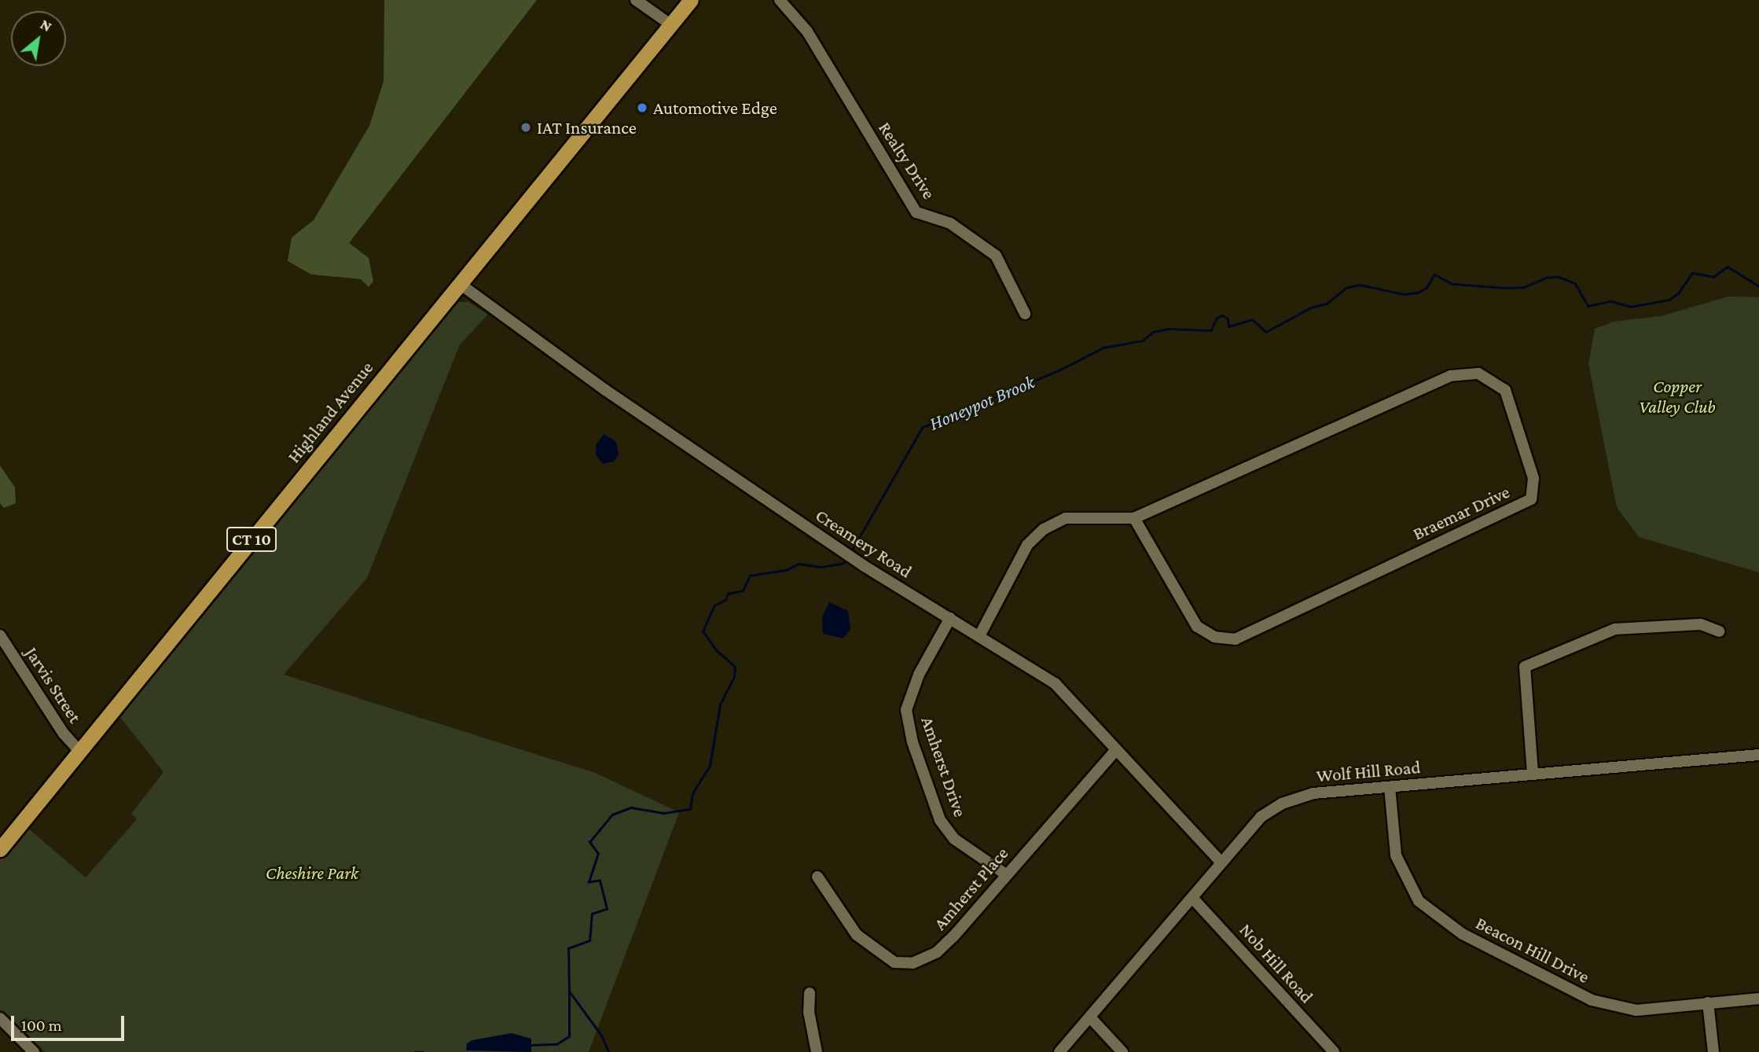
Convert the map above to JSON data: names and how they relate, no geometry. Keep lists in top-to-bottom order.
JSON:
{
  "streets": {
    "highway": ["Highland Avenue", "CT 10"],
    "street": [
      "Realty Drive",
      "Braemar Drive",
      "Creamery Road",
      "Jarvis Street",
      "Amherst Drive",
      "Wolf Hill Road",
      "Amherst Place",
      "Beacon Hill Drive",
      "Nob Hill Road"
    ]
  },
  "crossings": [
    ["Highland Avenue", "Creamery Road"],
    ["Highland Avenue", "Jarvis Street"],
    ["Braemar Drive", "Creamery Road"],
    ["Creamery Road", "Amherst Drive"],
    ["Creamery Road", "Wolf Hill Road"],
    ["Creamery Road", "Amherst Place"],
    ["Amherst Drive", "Amherst Place"],
    ["Wolf Hill Road", "Beacon Hill Drive"],
    ["Wolf Hill Road", "Nob Hill Road"]
  ],
  "water": ["Honeypot Brook"],
  "parks": ["Copper Valley Club", "Cheshire Park"],
  "places": ["Automotive Edge", "IAT Insurance"],
  "scale_bar": "100 m",
  "north": "top right"
}
